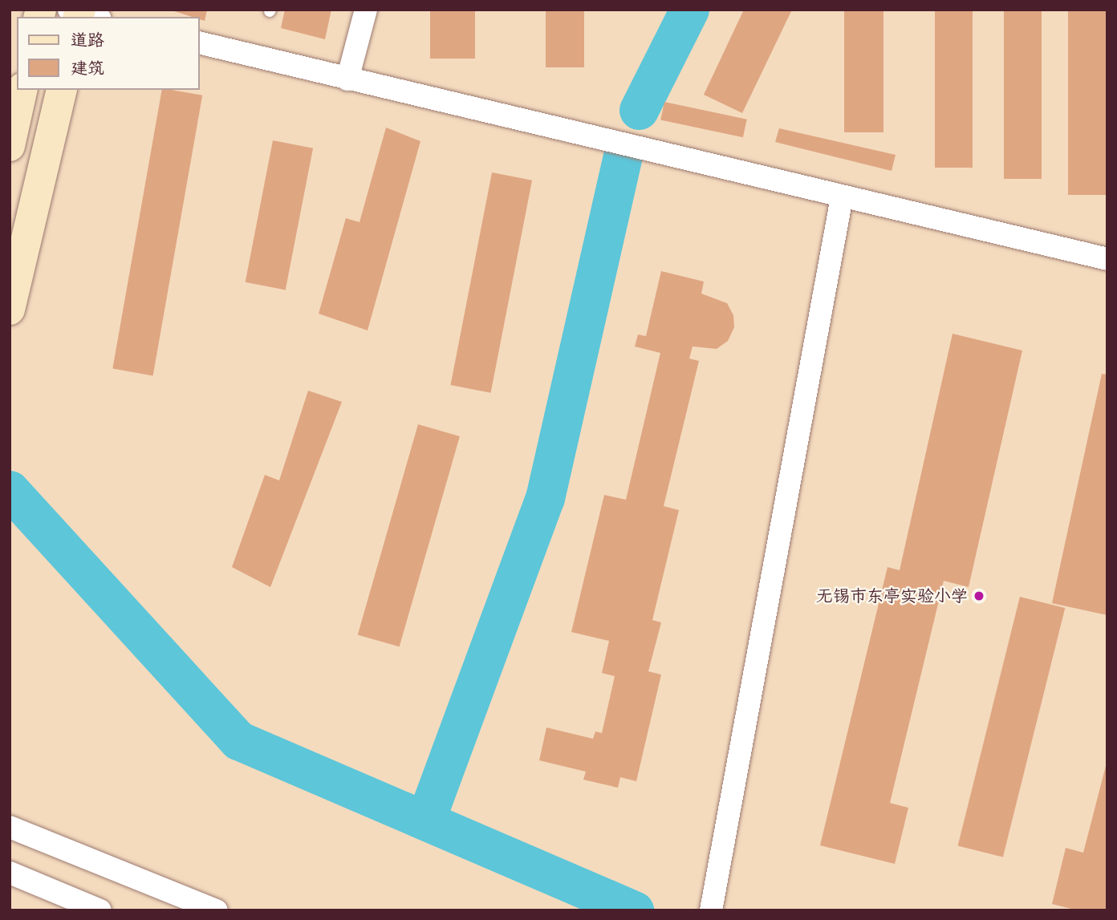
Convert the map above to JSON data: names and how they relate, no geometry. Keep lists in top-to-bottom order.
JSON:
{
  "places": ["无锡市东亭实验小学"],
  "legend": ["道路", "建筑"]
}
